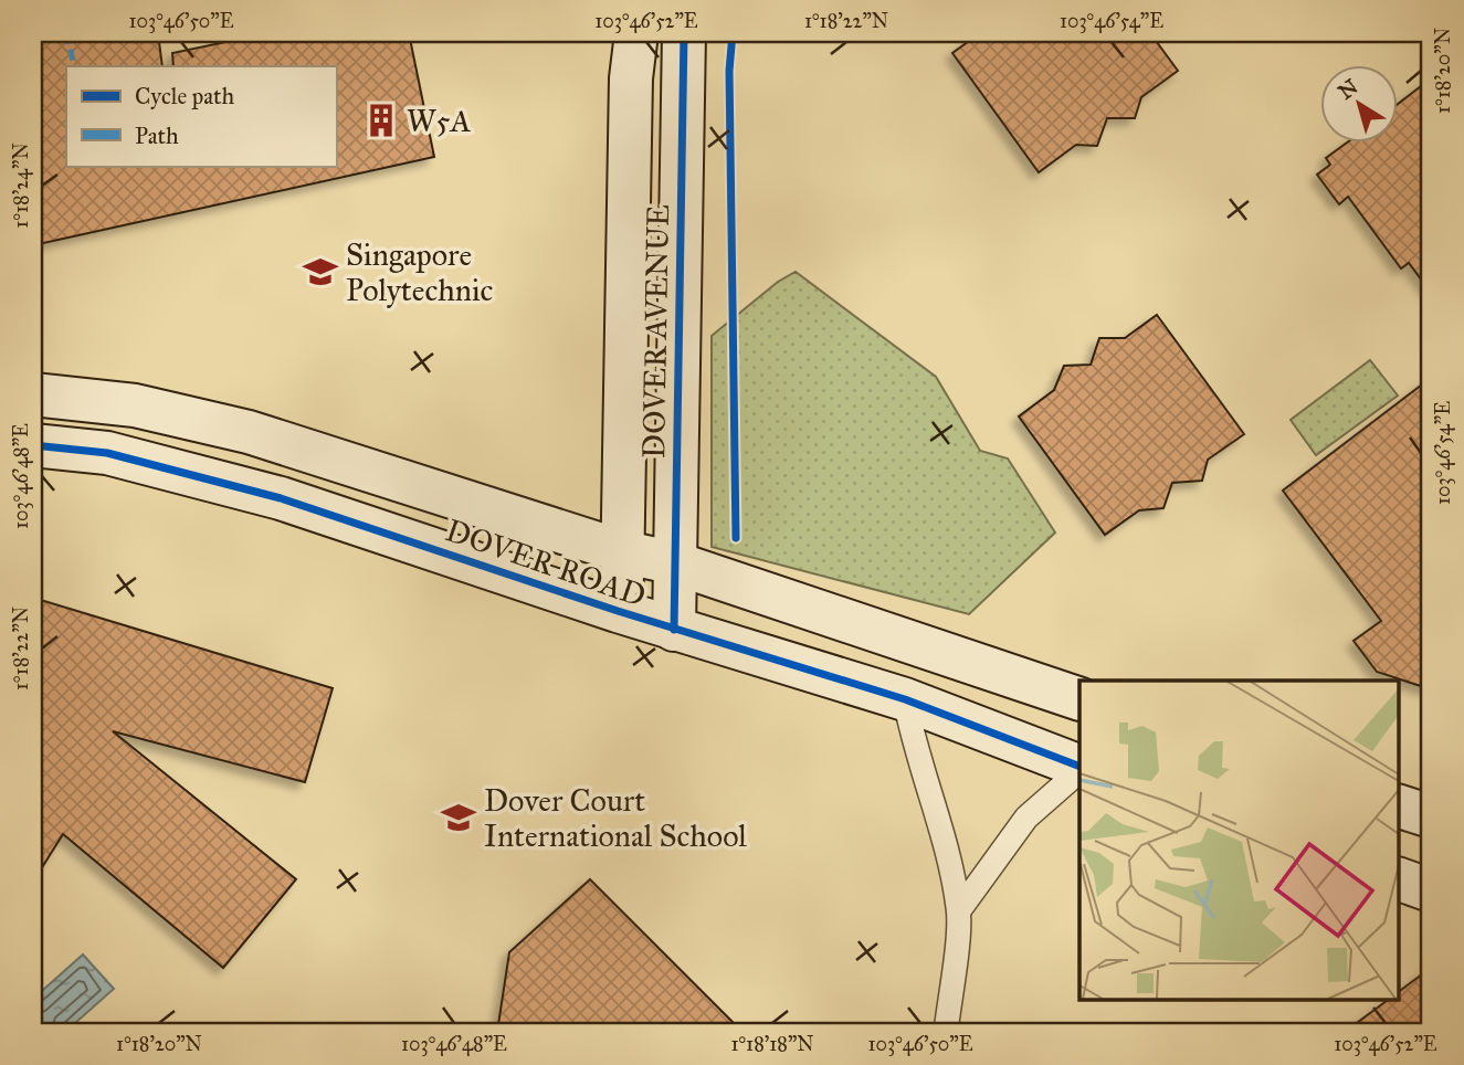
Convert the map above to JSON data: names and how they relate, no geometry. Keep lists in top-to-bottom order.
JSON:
{
  "streets": {
    "street": ["DOVER AVENUE", "DOVER ROAD"]
  },
  "crossings": [
    ["DOVER AVENUE", "DOVER ROAD"]
  ],
  "places": {
    "building": ["W5A"],
    "school or university": ["Singapore Polytechnic", "Dover Court International School"]
  },
  "legend": ["Cycle path", "Path"],
  "north": "top left",
  "coordinates": [
    "103°46'50\"E",
    "103°46'52\"E",
    "1°18'22\"N",
    "103°46'54\"E",
    "1°18'20\"N",
    "1°18'24\"N",
    "103°46'48\"E",
    "1°18'18\"N"
  ]
}
